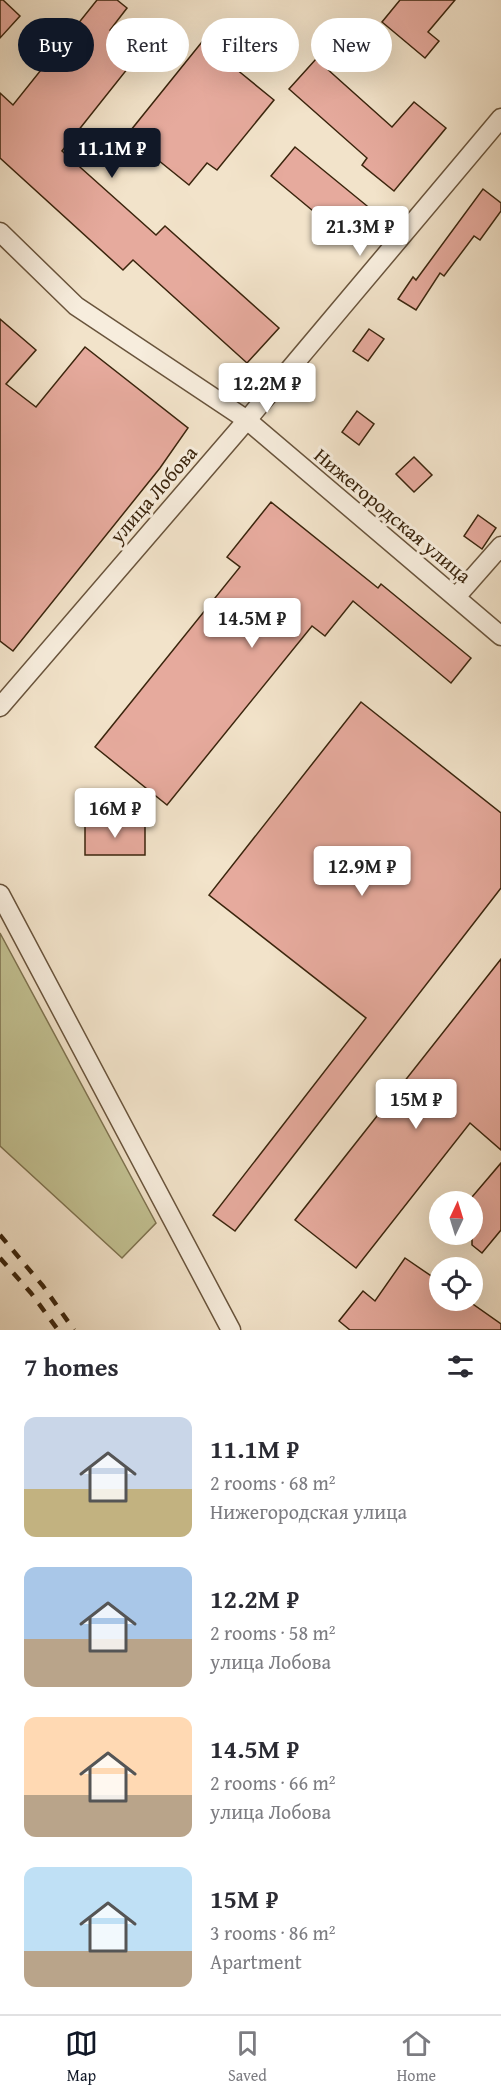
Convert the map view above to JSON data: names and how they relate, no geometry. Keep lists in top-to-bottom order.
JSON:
{
  "streets": {
    "street": ["улица Лобова", "Нижегородская улица"]
  },
  "crossings": [
    ["улица Лобова", "Нижегородская улица"]
  ],
  "north": "top",
  "page": {
    "chip": [
      "Buy",
      "Rent",
      "Filters",
      "New"
    ],
    "price": [
      "11.1M ₽",
      "21.3M ₽",
      "12.2M ₽",
      "14.5M ₽",
      "16M ₽",
      "12.9M ₽",
      "15M ₽"
    ],
    "heading": "7 homes",
    "list": [
      {
        "name": "11.1M ₽",
        "note": "2 rooms · 68 m² · Нижегородская улица"
      },
      {
        "name": "12.2M ₽",
        "note": "2 rooms · 58 m² · улица Лобова"
      },
      {
        "name": "14.5M ₽",
        "note": "2 rooms · 66 m² · улица Лобова"
      },
      {
        "name": "15M ₽",
        "note": "3 rooms · 86 m² · Apartment"
      }
    ],
    "tabs": ["Map", "Saved", "Home"]
  }
}
